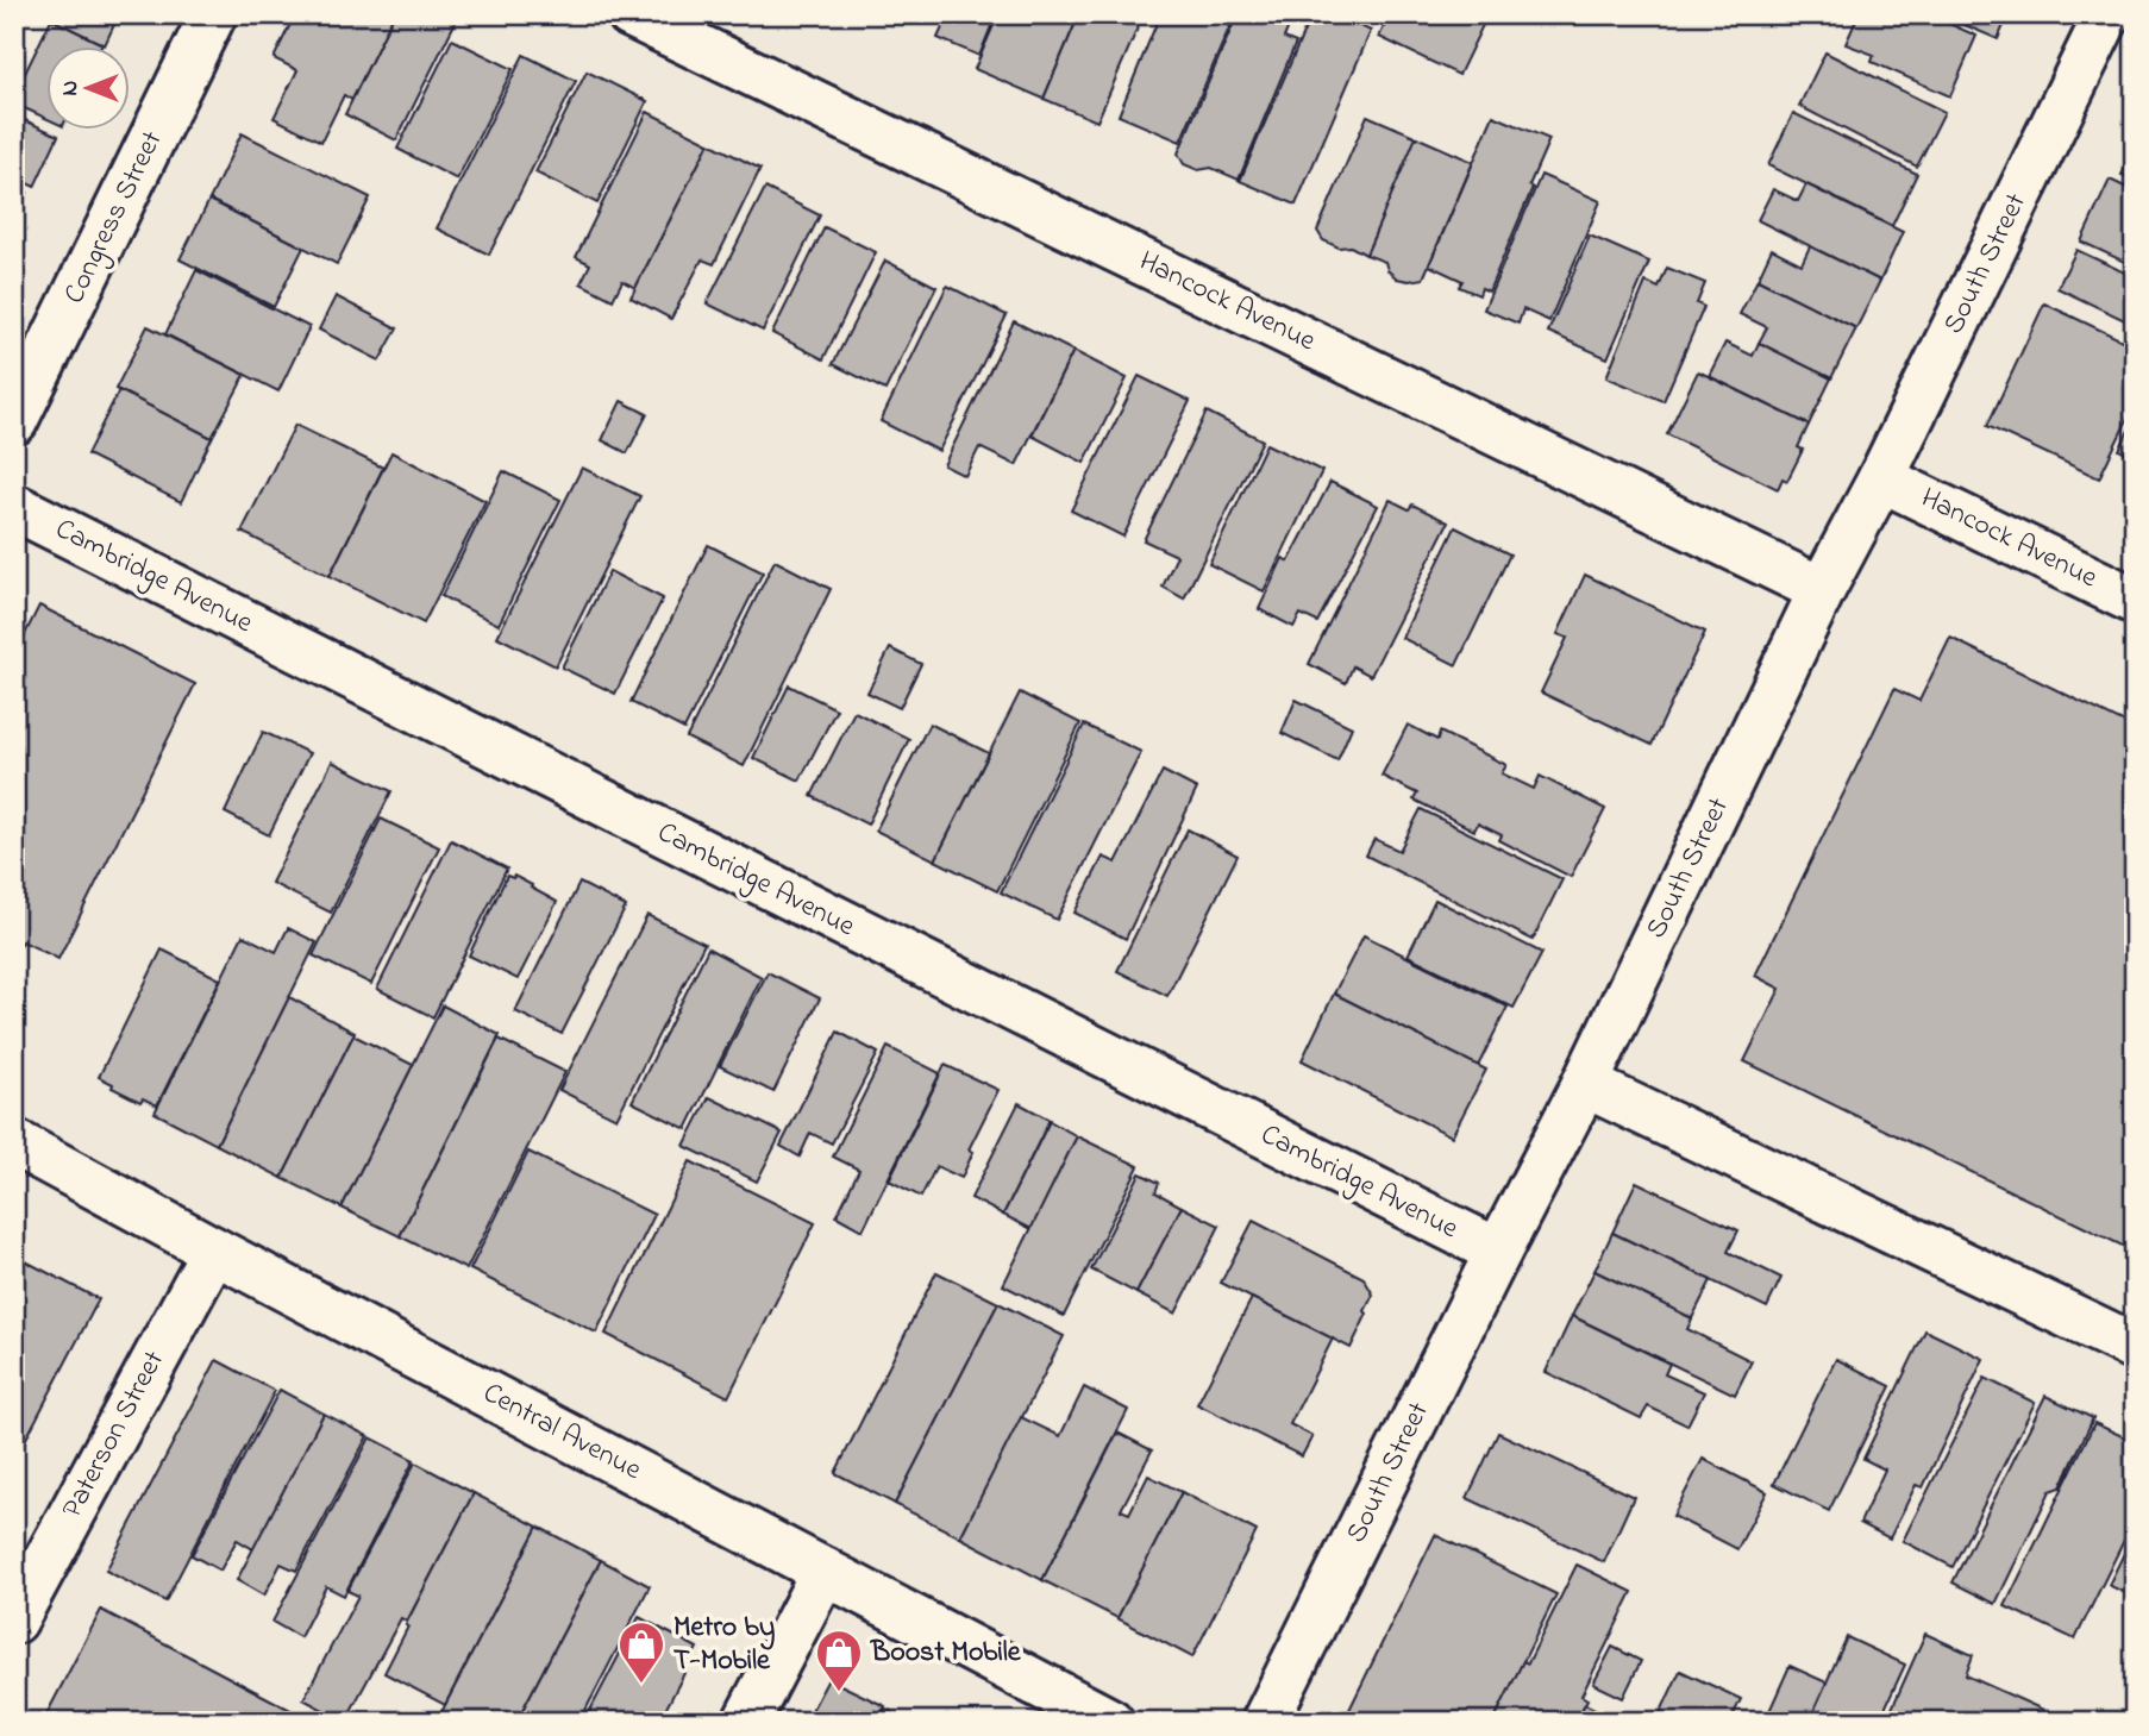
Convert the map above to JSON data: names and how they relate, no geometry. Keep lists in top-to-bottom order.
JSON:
{
  "streets": {
    "street": [
      "Congress Street",
      "South Street",
      "Hancock Avenue",
      "Cambridge Avenue",
      "Central Avenue",
      "Paterson Street"
    ]
  },
  "crossings": [
    ["South Street", "Hancock Avenue"],
    ["South Street", "Cambridge Avenue"],
    ["Central Avenue", "Paterson Street"]
  ],
  "places": {
    "shop": ["Metro by T-Mobile", "Boost Mobile"]
  },
  "north": "left"
}
